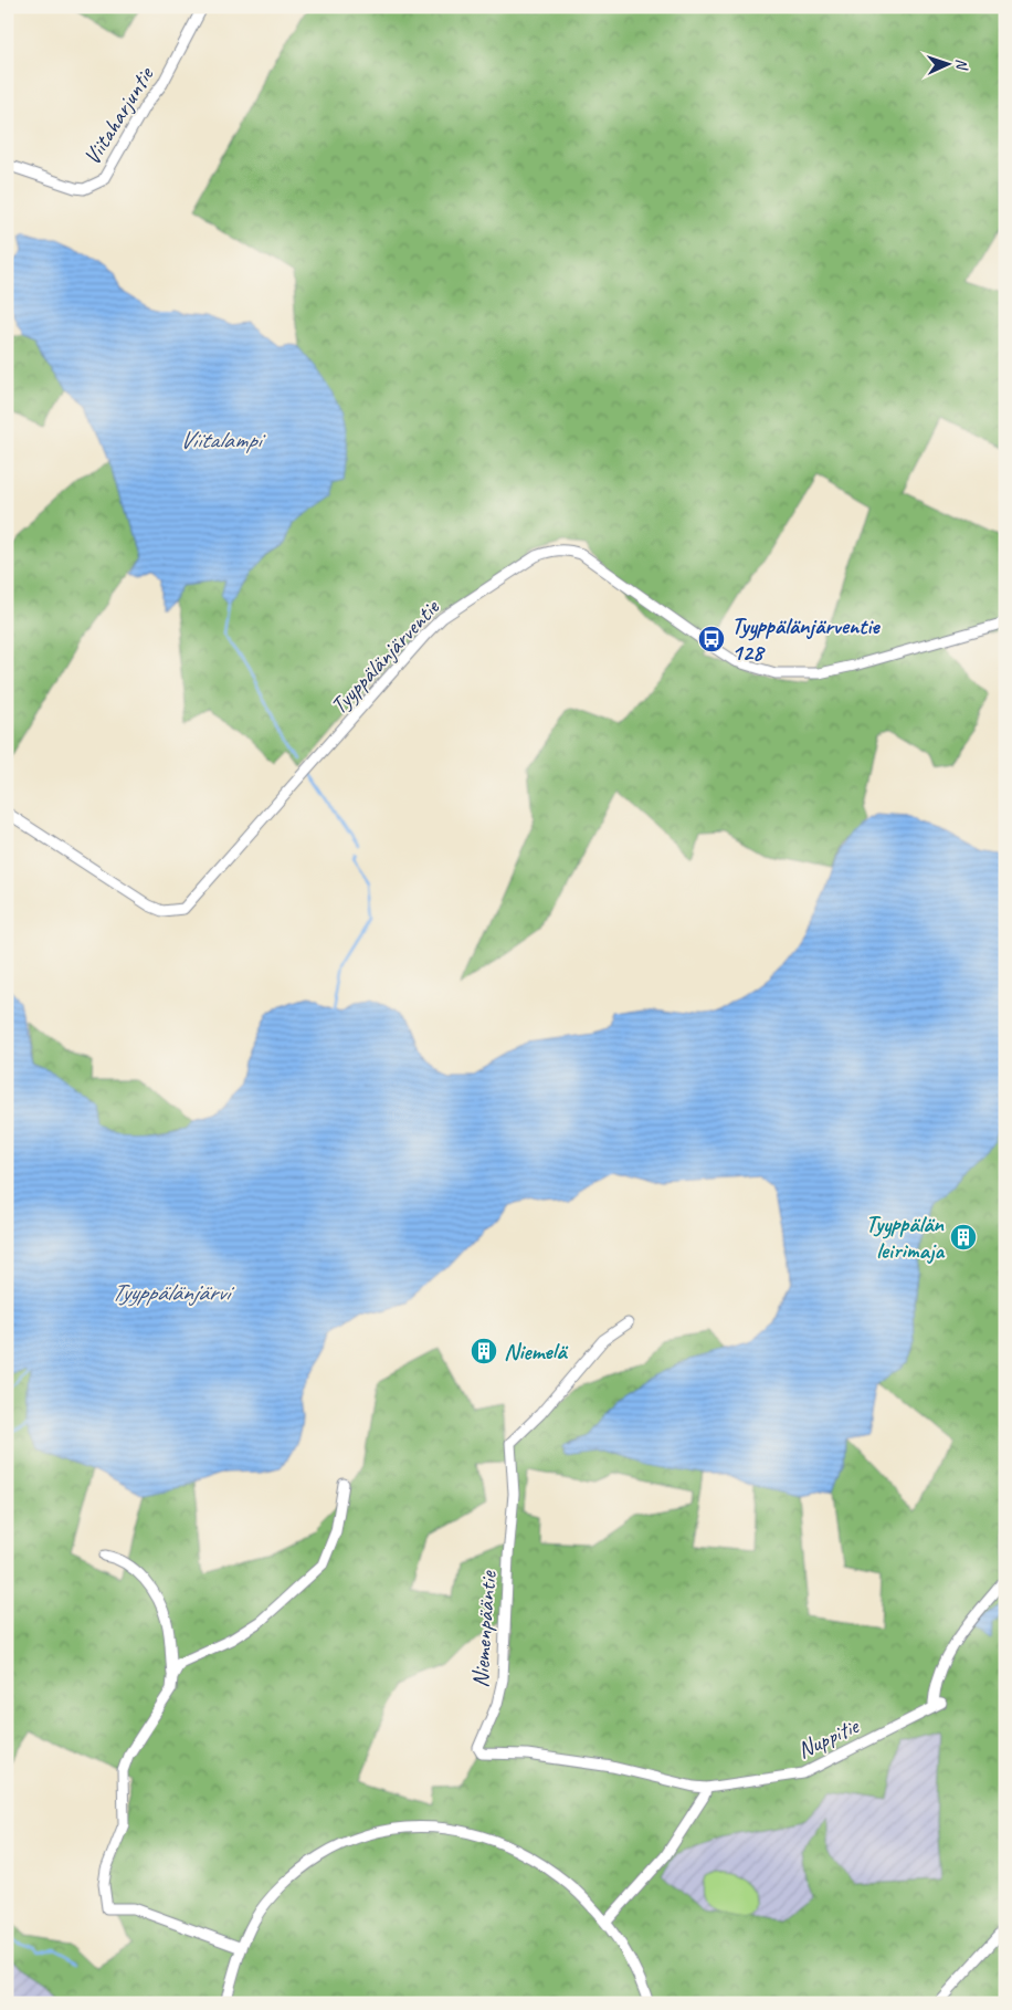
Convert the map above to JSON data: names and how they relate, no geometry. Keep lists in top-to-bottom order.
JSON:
{
  "streets": {
    "street": [
      "Viitaharjuntie",
      "Tyyppälänjärventie",
      "Niemenpääntie",
      "Nuppitie"
    ]
  },
  "crossings": [
    ["Niemenpääntie", "Nuppitie"]
  ],
  "water": ["Viitalampi", "Tyyppälänjärvi"],
  "places": {
    "bus stop": ["Tyyppälänjärventie 128"],
    "building": ["Tyyppälän leirimaja", "Niemelä"]
  },
  "north": "right"
}
